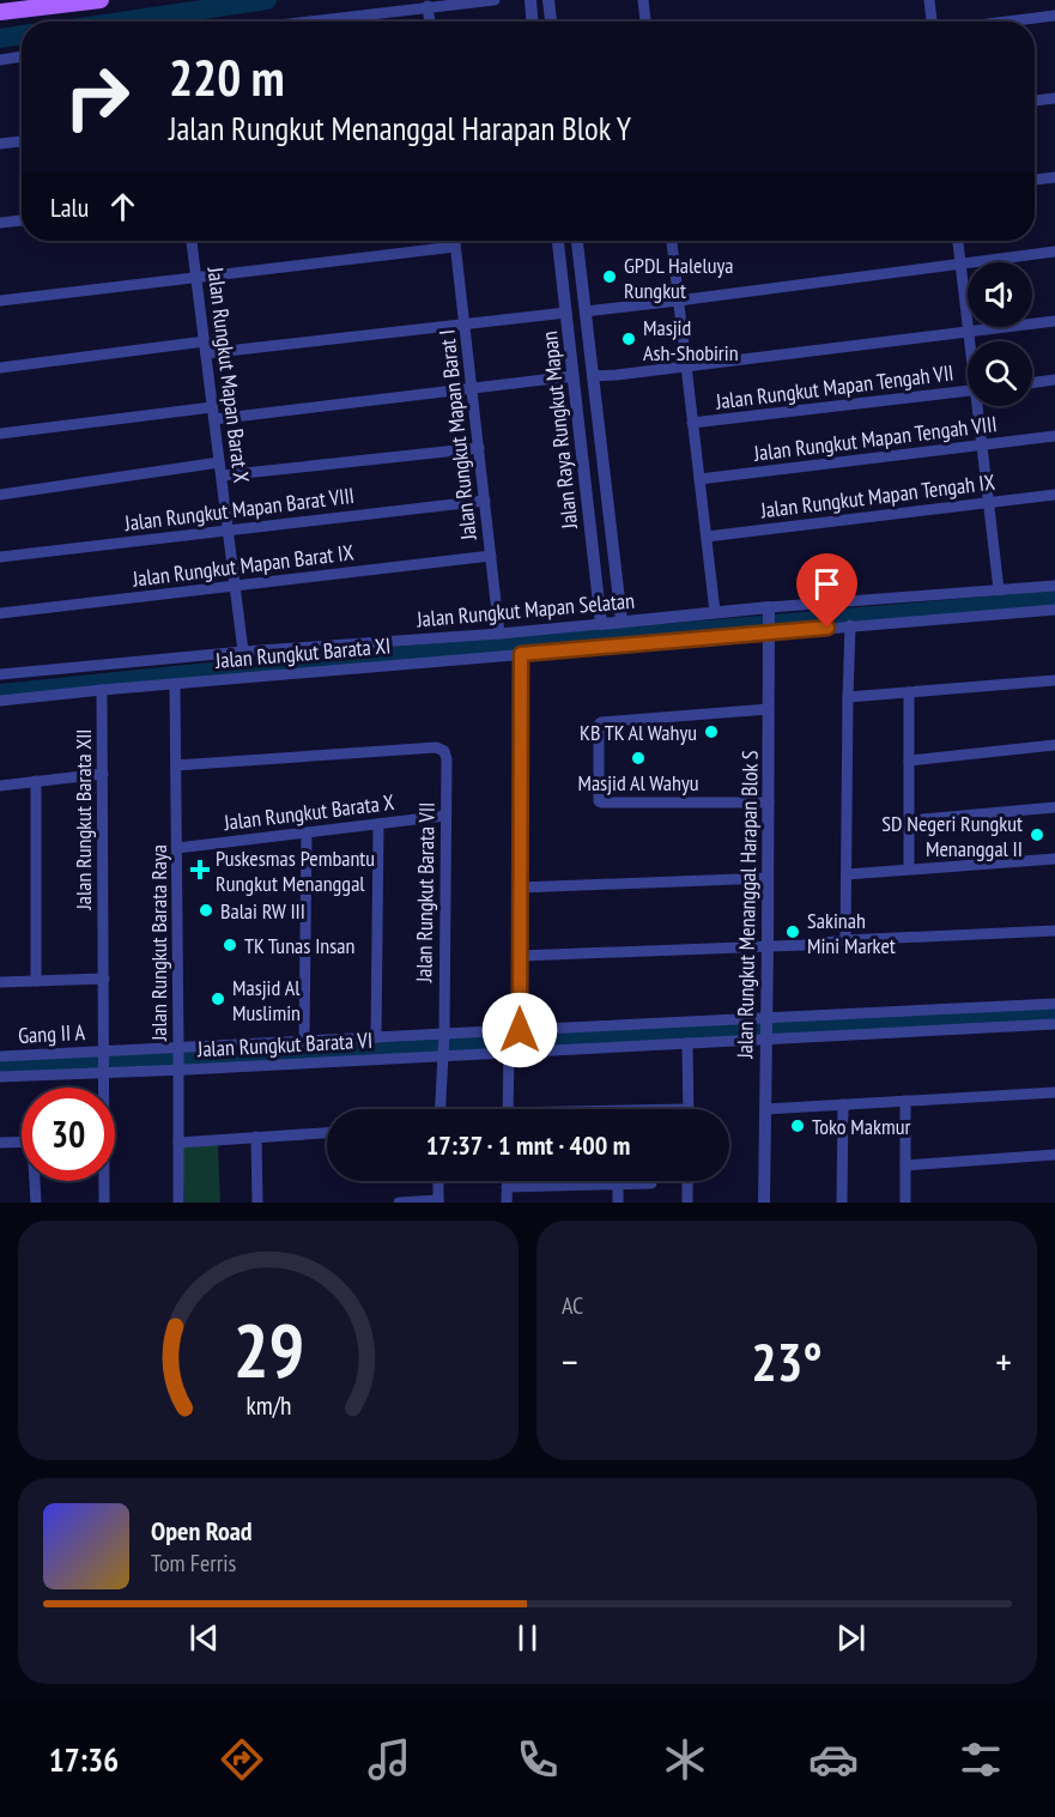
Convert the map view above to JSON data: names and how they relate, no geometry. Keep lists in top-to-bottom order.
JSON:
{
  "streets": {
    "street": [
      "Jalan Rungkut Mapan Barat X",
      "Jalan Rungkut Mapan Tengah VII",
      "Jalan Raya Rungkut Mapan",
      "Jalan Rungkut Mapan Barat I",
      "Jalan Rungkut Mapan Tengah VIII",
      "Jalan Rungkut Mapan Tengah IX",
      "Jalan Rungkut Mapan Barat VIII",
      "Jalan Rungkut Mapan Barat IX",
      "Jalan Rungkut Mapan Selatan",
      "Jalan Rungkut Barata XI",
      "Jalan Rungkut Barata X",
      "Jalan Rungkut Barata XII",
      "Jalan Rungkut Barata VII",
      "Jalan Rungkut Menanggal Harapan Blok S",
      "Jalan Rungkut Barata Raya",
      "Gang II A",
      "Jalan Rungkut Barata VI"
    ]
  },
  "crossings": [
    ["Jalan Rungkut Mapan Barat X", "Jalan Rungkut Mapan Barat VIII"],
    ["Jalan Rungkut Mapan Barat X", "Jalan Rungkut Mapan Barat IX"],
    ["Jalan Rungkut Mapan Barat X", "Jalan Rungkut Mapan Selatan"],
    ["Jalan Raya Rungkut Mapan", "Jalan Rungkut Mapan Selatan"],
    ["Jalan Rungkut Mapan Barat I", "Jalan Rungkut Mapan Barat VIII"],
    ["Jalan Rungkut Mapan Barat I", "Jalan Rungkut Mapan Barat IX"],
    ["Jalan Rungkut Mapan Barat I", "Jalan Rungkut Mapan Selatan"],
    ["Jalan Rungkut Mapan Selatan", "Jalan Rungkut Menanggal Harapan Blok S"],
    ["Jalan Rungkut Barata XI", "Jalan Rungkut Barata XII"],
    ["Jalan Rungkut Barata XI", "Jalan Rungkut Menanggal Harapan Blok S"],
    ["Jalan Rungkut Barata XI", "Jalan Rungkut Barata Raya"],
    ["Jalan Rungkut Barata X", "Jalan Rungkut Barata VII"],
    ["Jalan Rungkut Barata X", "Jalan Rungkut Barata Raya"],
    ["Jalan Rungkut Barata XII", "Gang II A"],
    ["Jalan Rungkut Barata XII", "Jalan Rungkut Barata VI"],
    ["Jalan Rungkut Barata VII", "Jalan Rungkut Barata Raya"],
    ["Jalan Rungkut Barata VII", "Jalan Rungkut Barata VI"],
    ["Jalan Rungkut Barata Raya", "Jalan Rungkut Barata VI"],
    ["Gang II A", "Jalan Rungkut Barata VI"]
  ],
  "places": {
    "other": [
      "GPDL Haleluya Rungkut",
      "Masjid Ash-Shobirin",
      "KB TK Al Wahyu",
      "Masjid Al Wahyu",
      "SD Negeri Rungkut Menanggal II",
      "Balai RW III",
      "Sakinah Mini Market",
      "TK Tunas Insan",
      "Masjid Al Muslimin",
      "Toko Makmur"
    ],
    "health": ["Puskesmas Pembantu Rungkut Menanggal"]
  },
  "page": {
    "turn": ["220 m", "Jalan Rungkut Menanggal Harapan Blok Y"],
    "then": "Lalu",
    "limit": "30",
    "trip": "17:37 · 1 mnt · 400 m",
    "tile": "AC",
    "heat": ["−", "23°", "+"],
    "song": ["Open Road", "Tom Ferris"],
    "tabs": "17:36",
    "gauge": ["29", "km/h"]
  }
}
